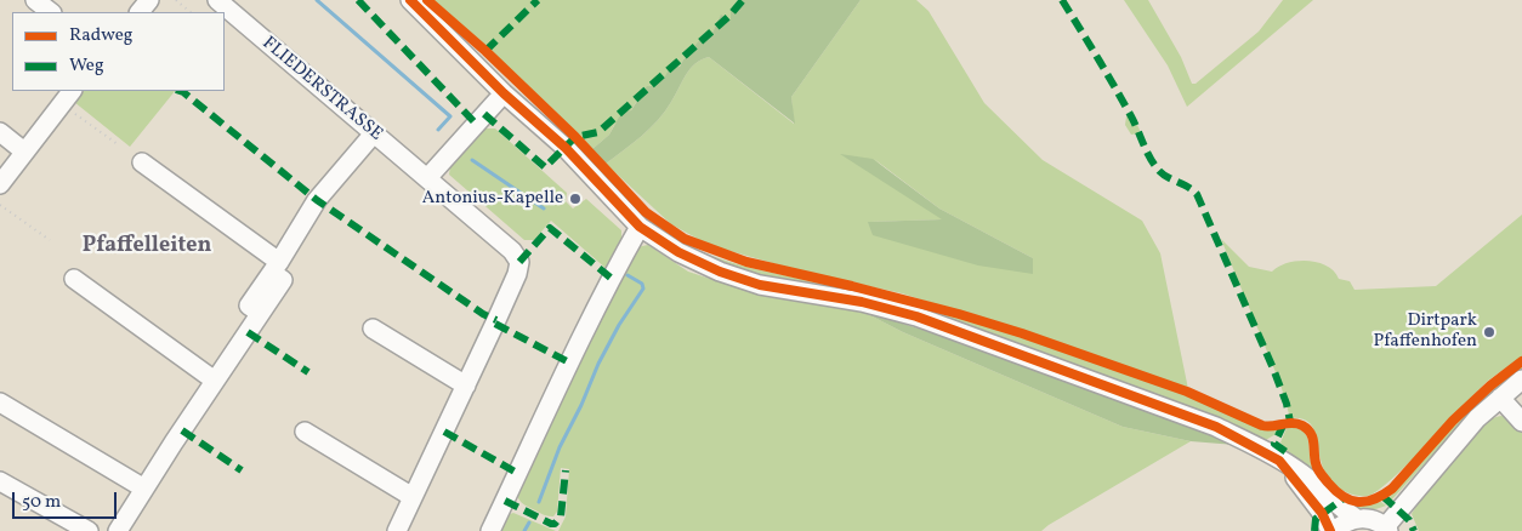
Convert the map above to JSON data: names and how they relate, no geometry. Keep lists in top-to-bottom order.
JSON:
{
  "streets": {
    "street": ["FLIEDERSTRASSE"]
  },
  "districts": ["Pfaffelleiten"],
  "places": ["Antonius-Kapelle", "Dirtpark Pfaffenhofen"],
  "legend": ["Radweg", "Weg"],
  "scale_bar": "50 m"
}
